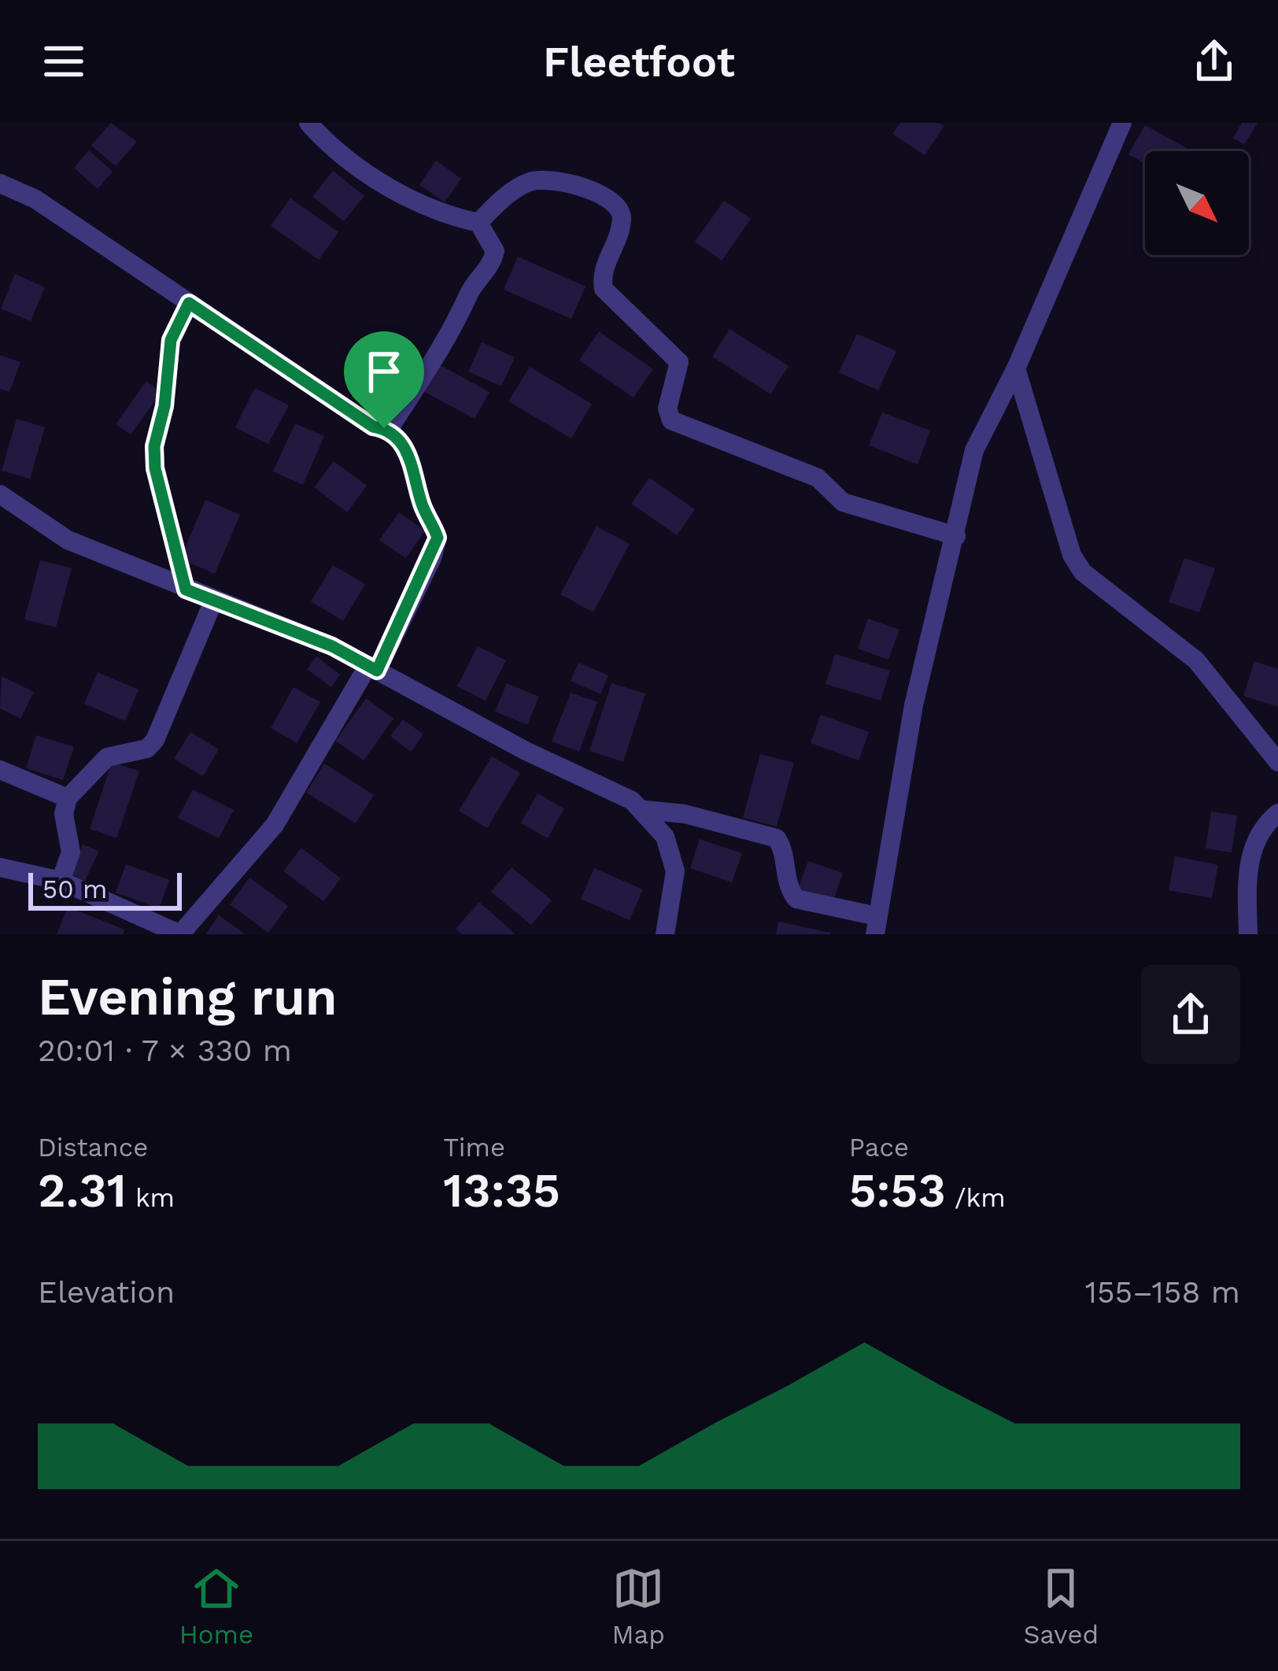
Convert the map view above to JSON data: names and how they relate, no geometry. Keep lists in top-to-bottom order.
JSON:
{
  "scale_bar": "50 m",
  "north": "bottom right",
  "page": {
    "header": "Fleetfoot",
    "scale": "50 m",
    "heading": ["Evening run", "20:01 · 7 × 330 m"],
    "stats": [
      ["Distance", "2.31 km"],
      ["Time", "13:35"],
      ["Pace", "5:53 /km"]
    ],
    "chart": ["Elevation", "155–158 m"],
    "tabs": ["Home", "Map", "Saved"]
  }
}
